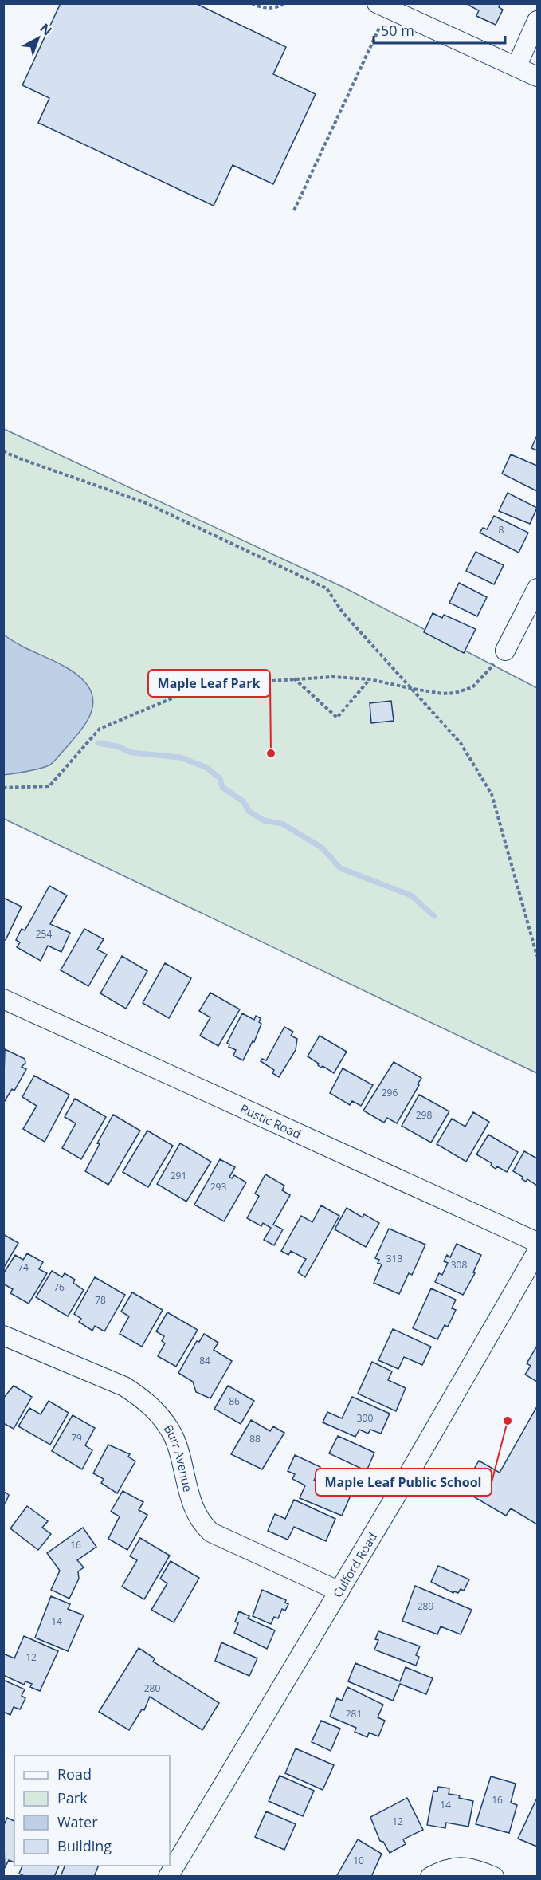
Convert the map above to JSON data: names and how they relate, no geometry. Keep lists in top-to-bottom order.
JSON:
{
  "streets": {
    "street": ["Rustic Road", "Burr Avenue", "Culford Road"]
  },
  "crossings": [
    ["Burr Avenue", "Culford Road"]
  ],
  "places": ["Maple Leaf Park", "Maple Leaf Public School"],
  "house_numbers": [
    "8",
    "254",
    "296",
    "298",
    "291",
    "293",
    "313",
    "308",
    "74",
    "76",
    "78",
    "84",
    "86",
    "300",
    "79",
    "88",
    "16",
    "289",
    "14",
    "12",
    "280",
    "281",
    "16",
    "14",
    "12",
    "10"
  ],
  "legend": [
    "Road",
    "Park",
    "Water",
    "Building"
  ],
  "scale_bar": "50 m",
  "north": "top right"
}
